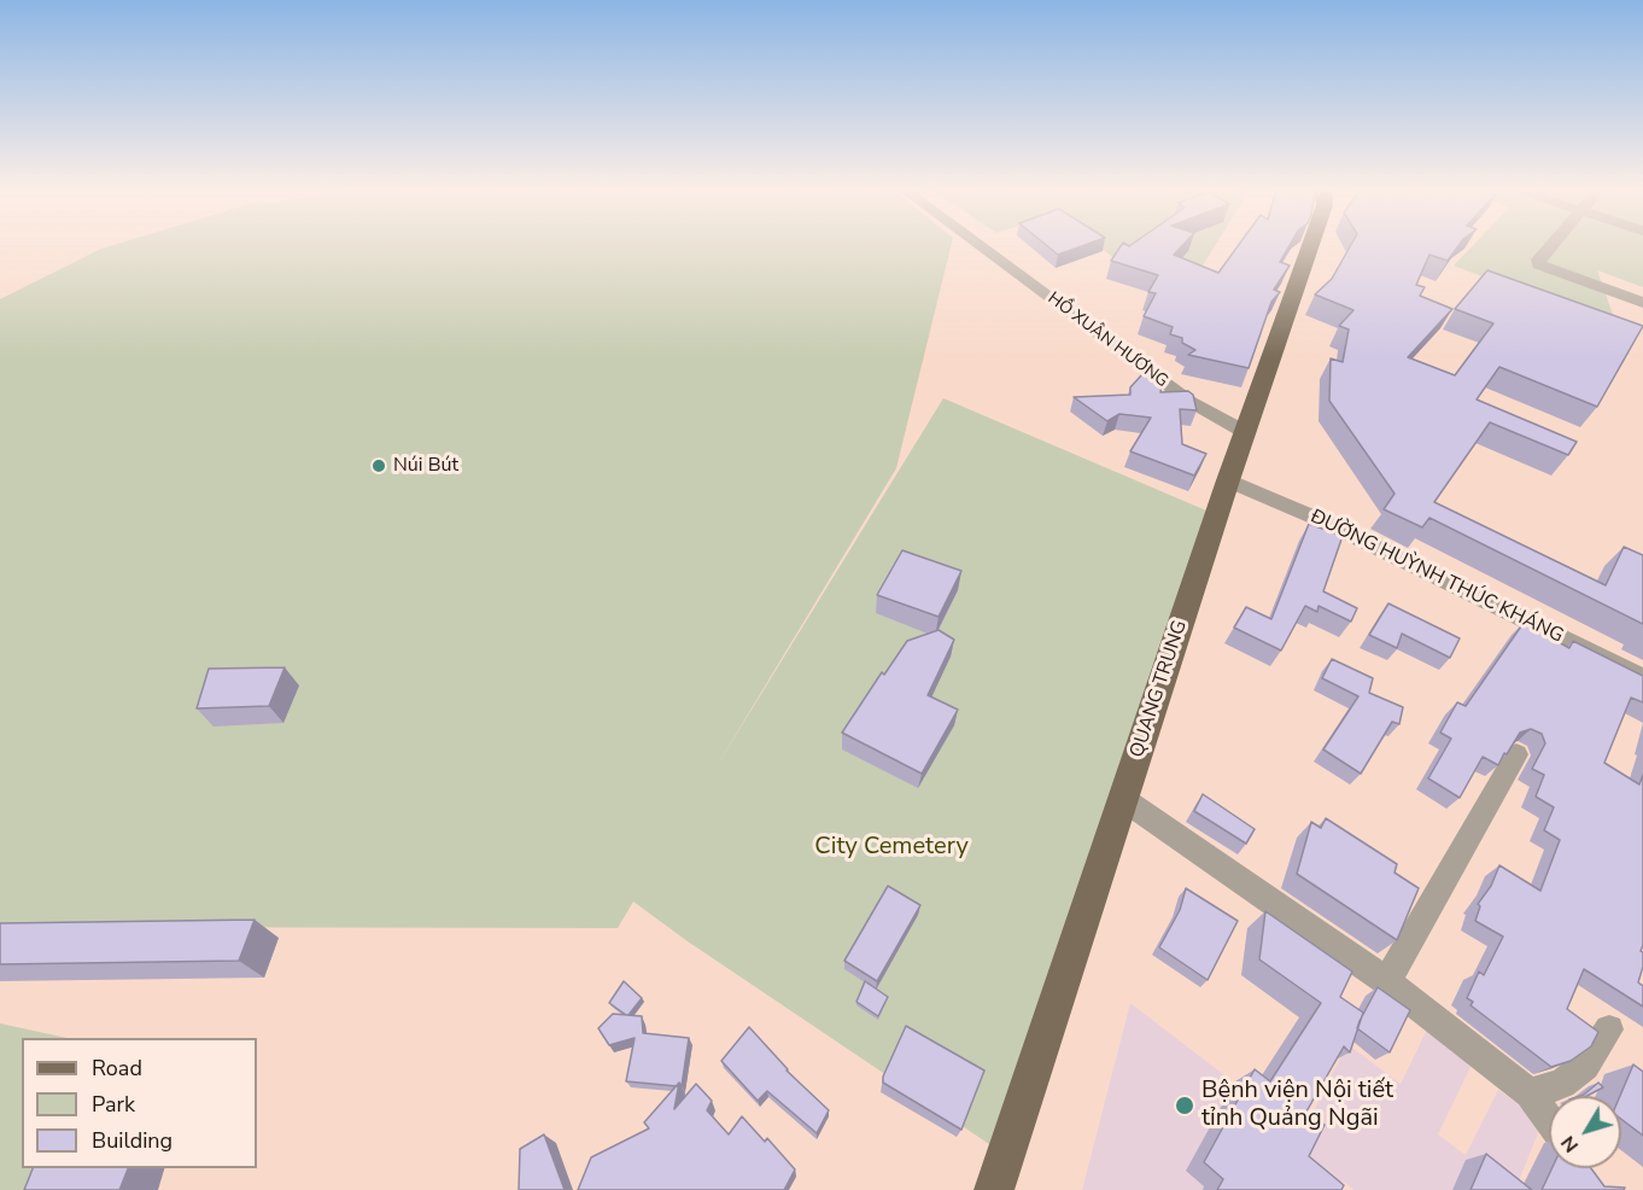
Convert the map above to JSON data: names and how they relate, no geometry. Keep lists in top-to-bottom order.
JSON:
{
  "streets": {
    "main road": ["QUANG TRUNG"],
    "street": ["HỒ XUÂN HƯƠNG", "ĐƯỜNG HUỲNH THÚC KHÁNG"]
  },
  "crossings": [
    ["HỒ XUÂN HƯƠNG", "QUANG TRUNG"],
    ["ĐƯỜNG HUỲNH THÚC KHÁNG", "QUANG TRUNG"]
  ],
  "parks": ["City Cemetery"],
  "places": ["Núi Bút", "Bệnh viện Nội tiết tỉnh Quảng Ngãi"],
  "legend": ["Road", "Park", "Building"],
  "north": "bottom left"
}
